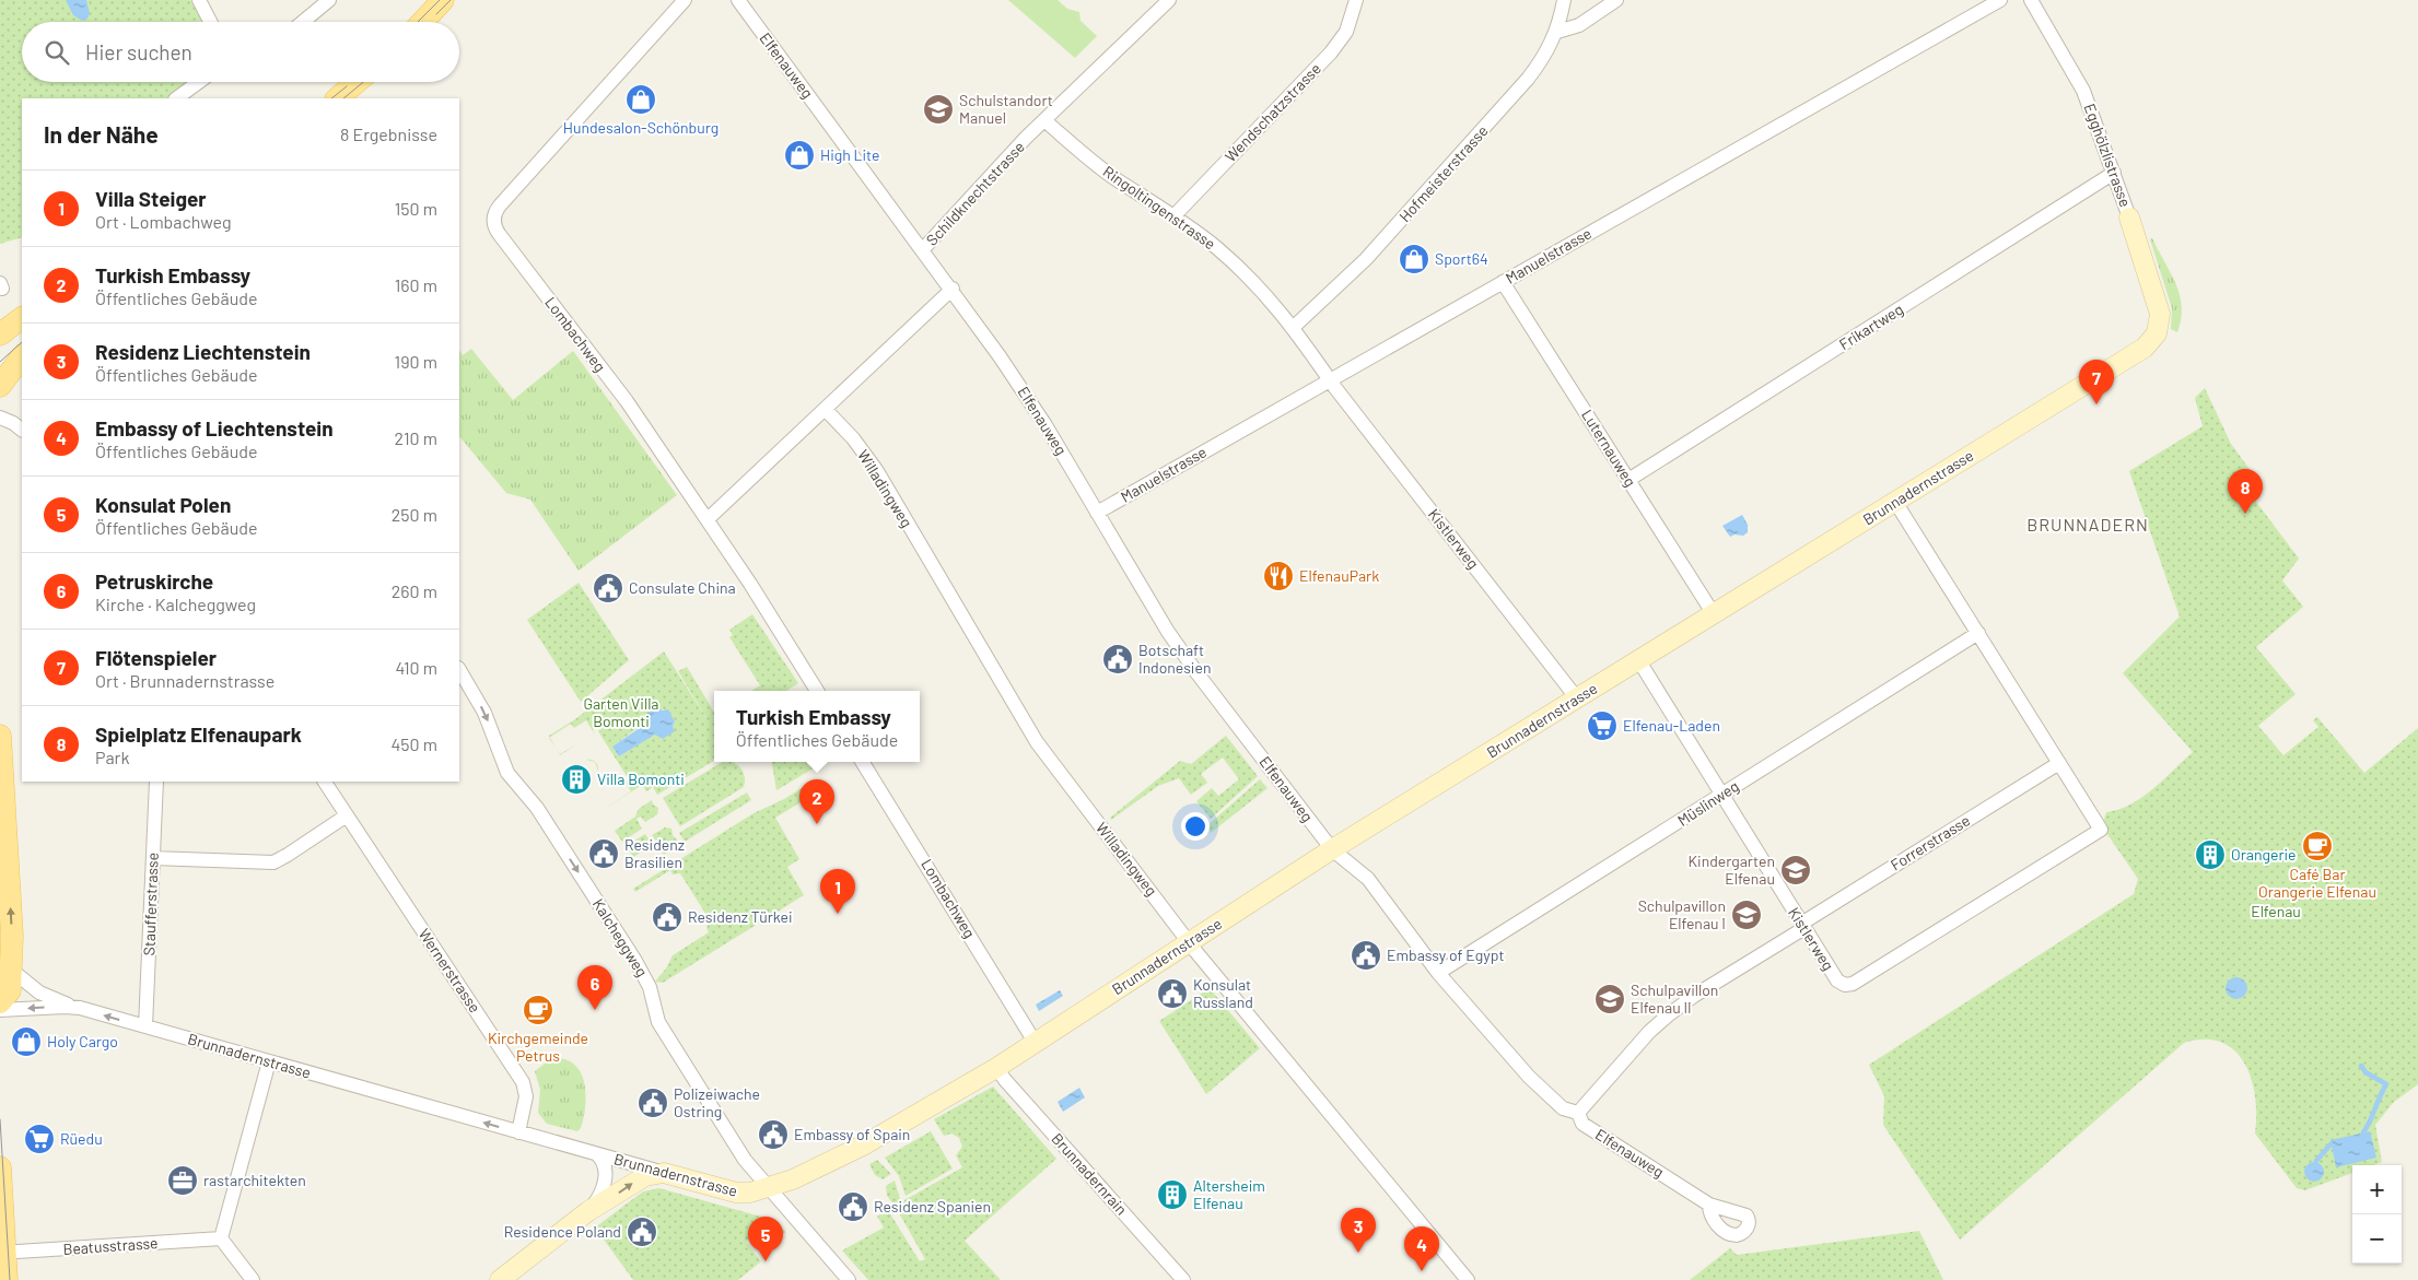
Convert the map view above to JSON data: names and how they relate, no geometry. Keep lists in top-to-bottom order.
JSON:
{
  "streets": {
    "street": [
      "Elfenauweg",
      "Wendschatzstrasse",
      "Egghölzlistrasse",
      "Hofmeisterstrasse",
      "Schildknechtstrasse",
      "Ringoltingenstrasse",
      "Manuelstrasse",
      "Frikartweg",
      "Lombachweg",
      "Luternauweg",
      "Brunnadernstrasse",
      "Willadingweg",
      "Kistlerweg",
      "Müslinweg",
      "Forrerstrasse",
      "Staufferstrasse",
      "Kalcheggweg",
      "Wernerstrasse",
      "Brunnadernrain",
      "Beatusstrasse"
    ]
  },
  "crossings": [
    ["Elfenauweg", "Schildknechtstrasse"],
    ["Elfenauweg", "Manuelstrasse"],
    ["Elfenauweg", "Brunnadernstrasse"],
    ["Elfenauweg", "Müslinweg"],
    ["Elfenauweg", "Forrerstrasse"],
    ["Wendschatzstrasse", "Ringoltingenstrasse"],
    ["Egghölzlistrasse", "Frikartweg"],
    ["Egghölzlistrasse", "Brunnadernstrasse"],
    ["Hofmeisterstrasse", "Ringoltingenstrasse"],
    ["Schildknechtstrasse", "Ringoltingenstrasse"],
    ["Ringoltingenstrasse", "Manuelstrasse"],
    ["Ringoltingenstrasse", "Kistlerweg"],
    ["Manuelstrasse", "Luternauweg"],
    ["Manuelstrasse", "Kistlerweg"],
    ["Frikartweg", "Luternauweg"],
    ["Lombachweg", "Brunnadernstrasse"],
    ["Luternauweg", "Brunnadernstrasse"],
    ["Brunnadernstrasse", "Willadingweg"],
    ["Brunnadernstrasse", "Kistlerweg"],
    ["Brunnadernstrasse", "Staufferstrasse"],
    ["Brunnadernstrasse", "Kalcheggweg"],
    ["Brunnadernstrasse", "Wernerstrasse"],
    ["Brunnadernstrasse", "Brunnadernrain"],
    ["Kistlerweg", "Müslinweg"],
    ["Kistlerweg", "Forrerstrasse"]
  ],
  "one_way": ["Kalcheggweg"],
  "districts": ["BRUNNADERN"],
  "parks": ["Garten Villa Bomonti", "Elfenau"],
  "places": {
    "shop": [
      "Hundesalon-Schönburg",
      "High Lite",
      "Sport64",
      "Holy Cargo"
    ],
    "school or university": [
      "Schulstandort Manuel",
      "Kindergarten Elfenau",
      "Schulpavillon Elfenau I",
      "Schulpavillon Elfenau II"
    ],
    "restaurant": ["ElfenauPark"],
    "public building": [
      "Consulate China",
      "Botschaft Indonesien",
      "Residenz Brasilien",
      "Residenz Türkei",
      "Embassy of Egypt",
      "Konsulat Russland",
      "Polizeiwache Ostring",
      "Embassy of Spain",
      "Residenz Spanien",
      "Residence Poland"
    ],
    "supermarket": ["Elfenau-Laden", "Rüedu"],
    "building": ["Villa Bomonti", "Orangerie", "Altersheim Elfenau"],
    "cafe": ["Café Bar Orangerie Elfenau", "Kirchgemeinde Petrus"],
    "office": ["rastarchitekten"]
  },
  "page": {
    "search": "Hier suchen",
    "heading": ["In der Nähe", "8 Ergebnisse"],
    "list": [
      {
        "mark": "1",
        "name": "Villa Steiger",
        "note": "Ort · Lombachweg",
        "value": "150 m"
      },
      {
        "mark": "2",
        "name": "Turkish Embassy",
        "note": "Öffentliches Gebäude",
        "value": "160 m"
      },
      {
        "mark": "3",
        "name": "Residenz Liechtenstein",
        "note": "Öffentliches Gebäude",
        "value": "190 m"
      },
      {
        "mark": "4",
        "name": "Embassy of Liechtenstein",
        "note": "Öffentliches Gebäude",
        "value": "210 m"
      },
      {
        "mark": "5",
        "name": "Konsulat Polen",
        "note": "Öffentliches Gebäude",
        "value": "250 m"
      },
      {
        "mark": "6",
        "name": "Petruskirche",
        "note": "Kirche · Kalcheggweg",
        "value": "260 m"
      },
      {
        "mark": "7",
        "name": "Flötenspieler",
        "note": "Ort · Brunnadernstrasse",
        "value": "410 m"
      },
      {
        "mark": "8",
        "name": "Spielplatz Elfenaupark",
        "note": "Park",
        "value": "450 m"
      }
    ],
    "pins": [
      "7",
      "8",
      "2",
      "1",
      "6",
      "3",
      "5",
      "4"
    ],
    "popup": ["Turkish Embassy", "Öffentliches Gebäude"],
    "map_buttons": ["+", "−"]
  }
}
